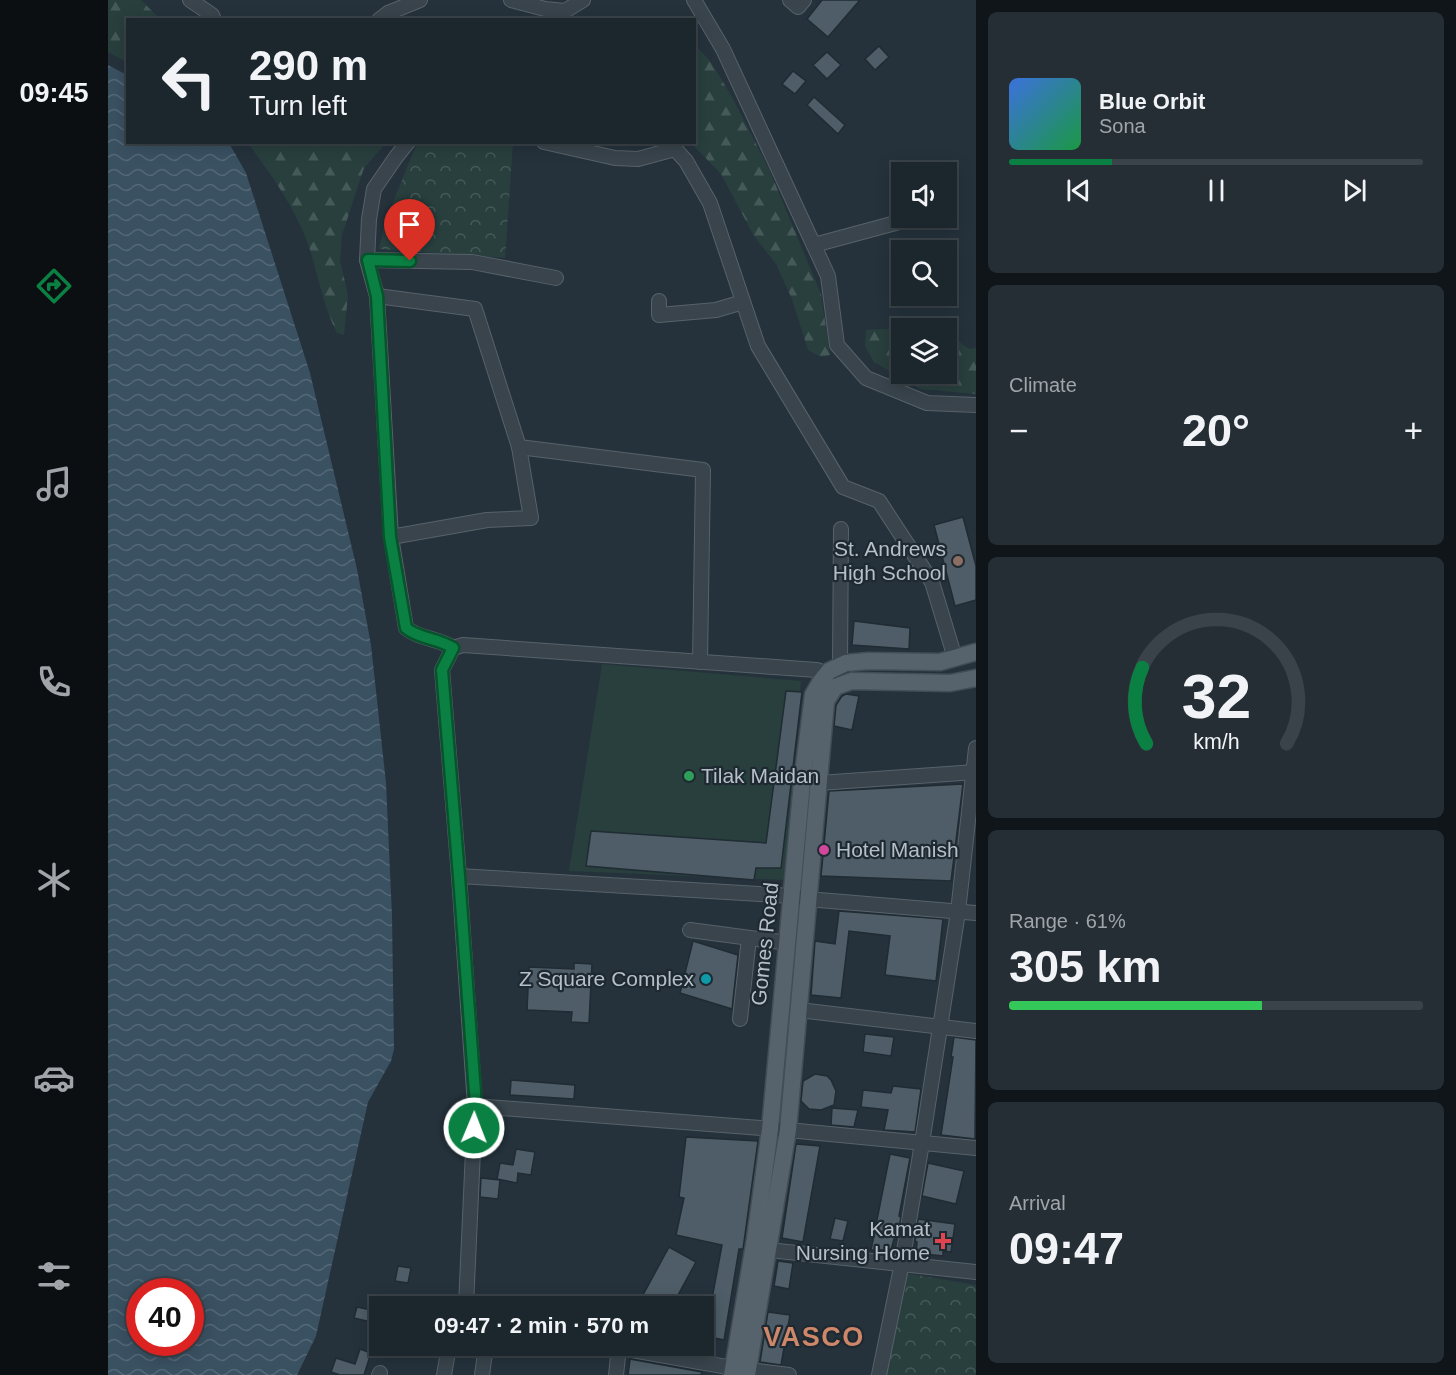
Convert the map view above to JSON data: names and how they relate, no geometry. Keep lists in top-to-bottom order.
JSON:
{
  "streets": {
    "main road": ["Gomes Road"]
  },
  "districts": ["VASCO"],
  "places": {
    "other": [
      "St. Andrews High School",
      "Tilak Maidan",
      "Hotel Manish",
      "Z Square Complex"
    ],
    "health": ["Kamat Nursing Home"]
  },
  "page": {
    "tabs": "09:45",
    "turn": ["290 m", "Turn left"],
    "song": ["Blue Orbit", "Sona"],
    "tile": [
      "Climate",
      ["Range · 61%", "305 km"],
      ["Arrival", "09:47"]
    ],
    "heat": ["−", "20°", "+"],
    "limit": "40",
    "trip": "09:47 · 2 min · 570 m",
    "gauge": ["32", "km/h"]
  }
}
